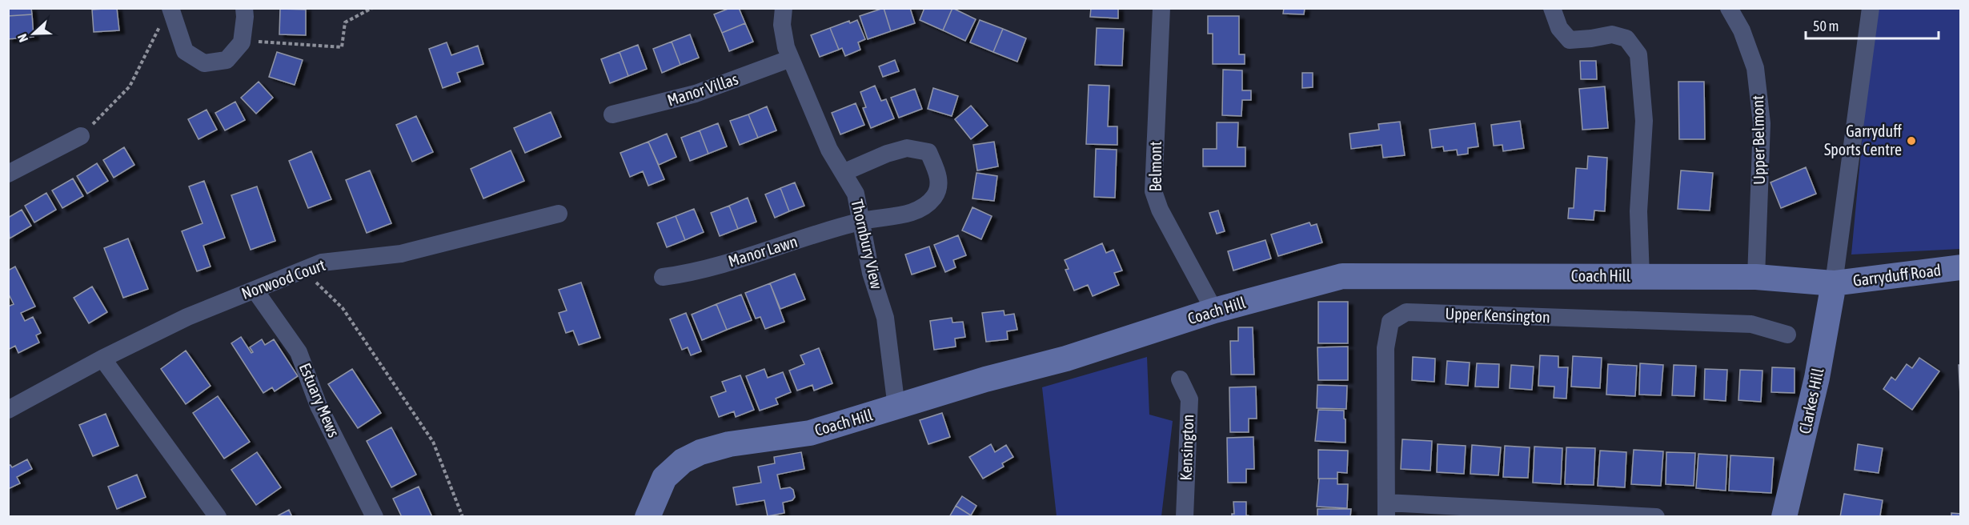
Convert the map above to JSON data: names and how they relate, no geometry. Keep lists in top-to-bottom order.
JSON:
{
  "streets": {
    "street": [
      "Manor Villas",
      "Upper Belmont",
      "Belmont",
      "Thornbury View",
      "Manor Lawn",
      "Garryduff Road",
      "Coach Hill",
      "Norwood Court",
      "Upper Kensington",
      "Estuary Mews",
      "Clarkes Hill",
      "Kensington"
    ]
  },
  "crossings": [
    ["Manor Villas", "Thornbury View"],
    ["Upper Belmont", "Coach Hill"],
    ["Belmont", "Coach Hill"],
    ["Thornbury View", "Manor Lawn"],
    ["Thornbury View", "Coach Hill"],
    ["Garryduff Road", "Coach Hill"],
    ["Garryduff Road", "Clarkes Hill"],
    ["Coach Hill", "Clarkes Hill"],
    ["Norwood Court", "Estuary Mews"]
  ],
  "places": ["Garryduff Sports Centre"],
  "scale_bar": "50 m",
  "north": "left"
}
